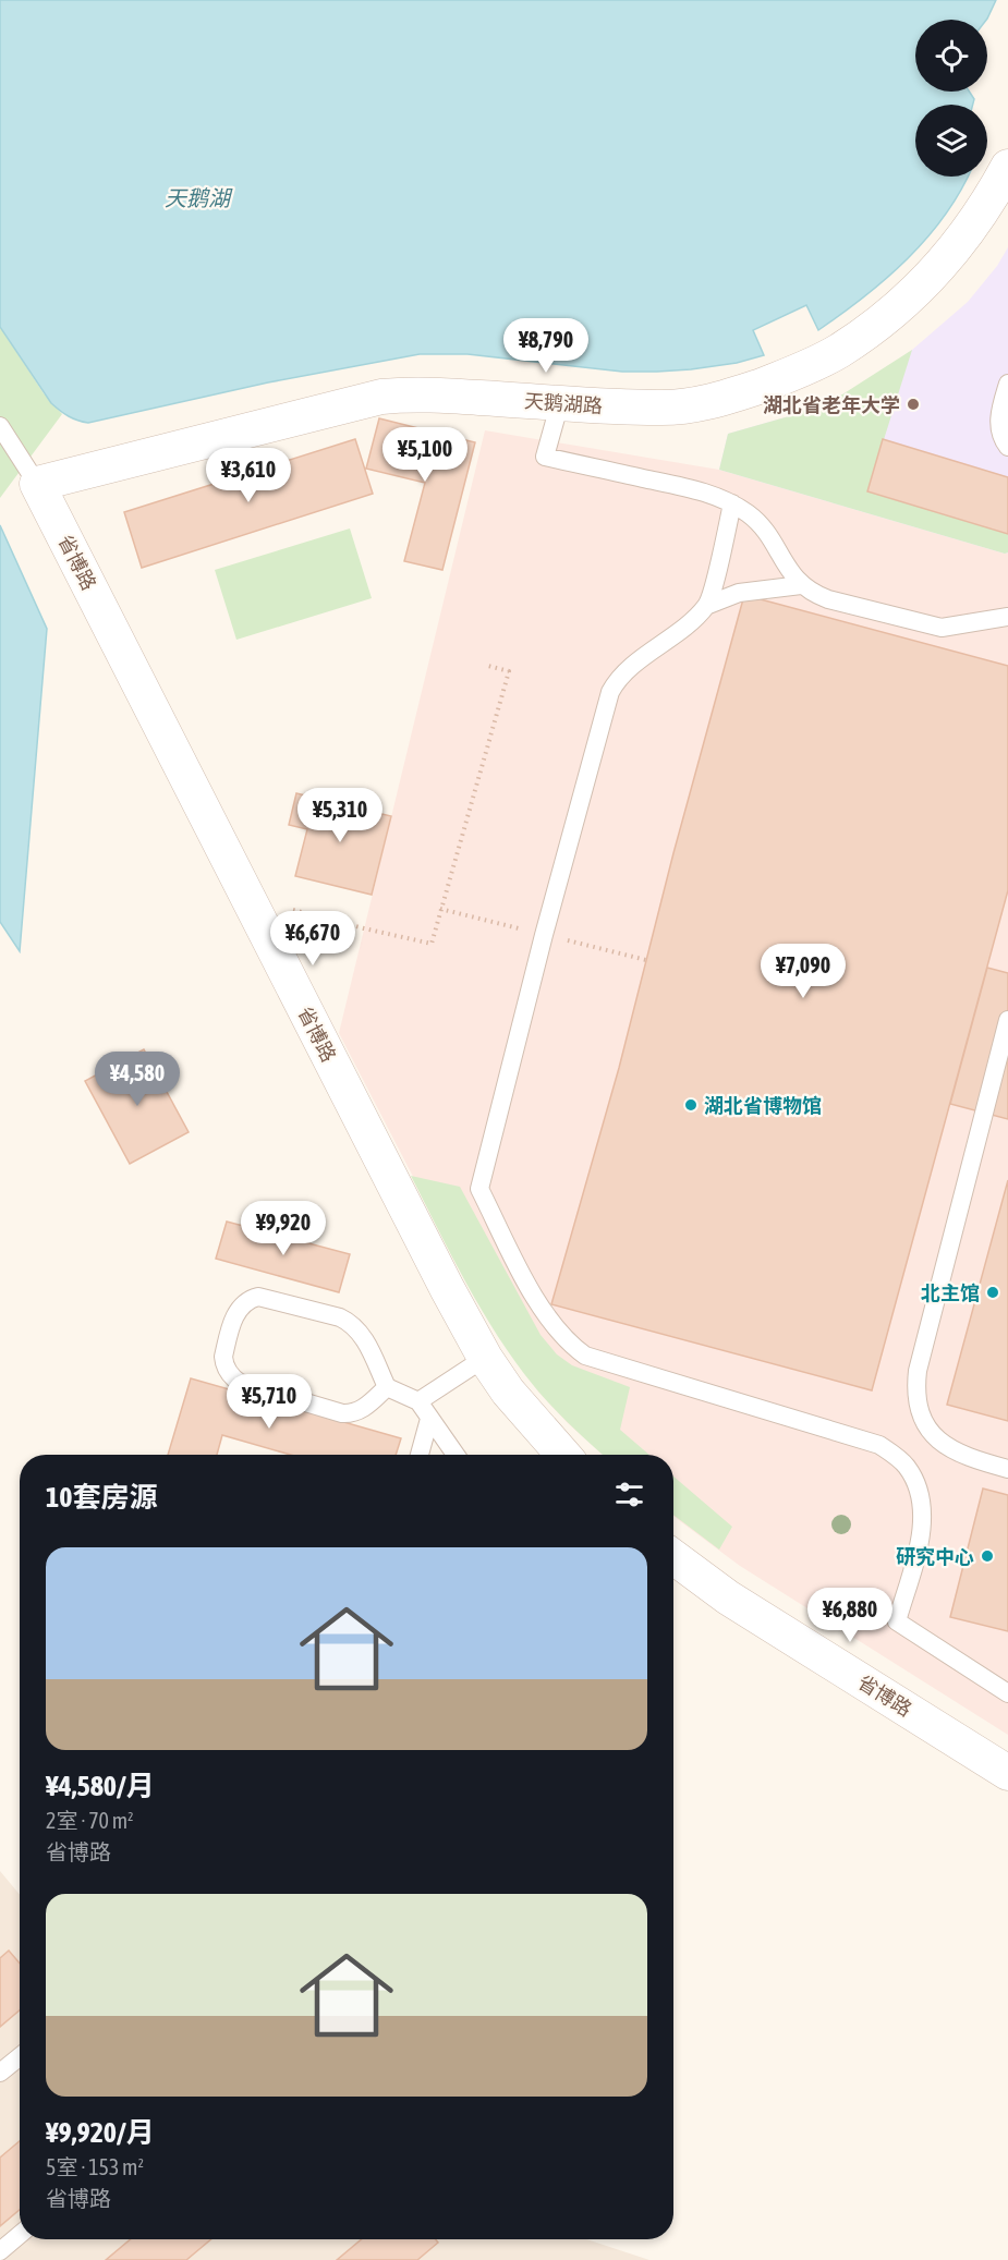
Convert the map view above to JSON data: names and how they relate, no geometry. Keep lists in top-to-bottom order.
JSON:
{
  "streets": {
    "street": ["天鹅湖路", "省博路"]
  },
  "crossings": [
    ["天鹅湖路", "省博路"]
  ],
  "water": ["天鹅湖"],
  "places": [
    "湖北省老年大学",
    "湖北省博物馆",
    "北主馆",
    "研究中心"
  ],
  "page": {
    "price": [
      "¥8,790",
      "¥5,100",
      "¥3,610",
      "¥5,310",
      "¥6,670",
      "¥7,090",
      "¥4,580",
      "¥9,920",
      "¥5,710",
      "¥6,880"
    ],
    "heading": "10套房源",
    "list": [
      {
        "name": "¥4,580/月",
        "note": "2室 · 70 m² · 省博路"
      },
      {
        "name": "¥9,920/月",
        "note": "5室 · 153 m² · 省博路"
      }
    ]
  }
}
